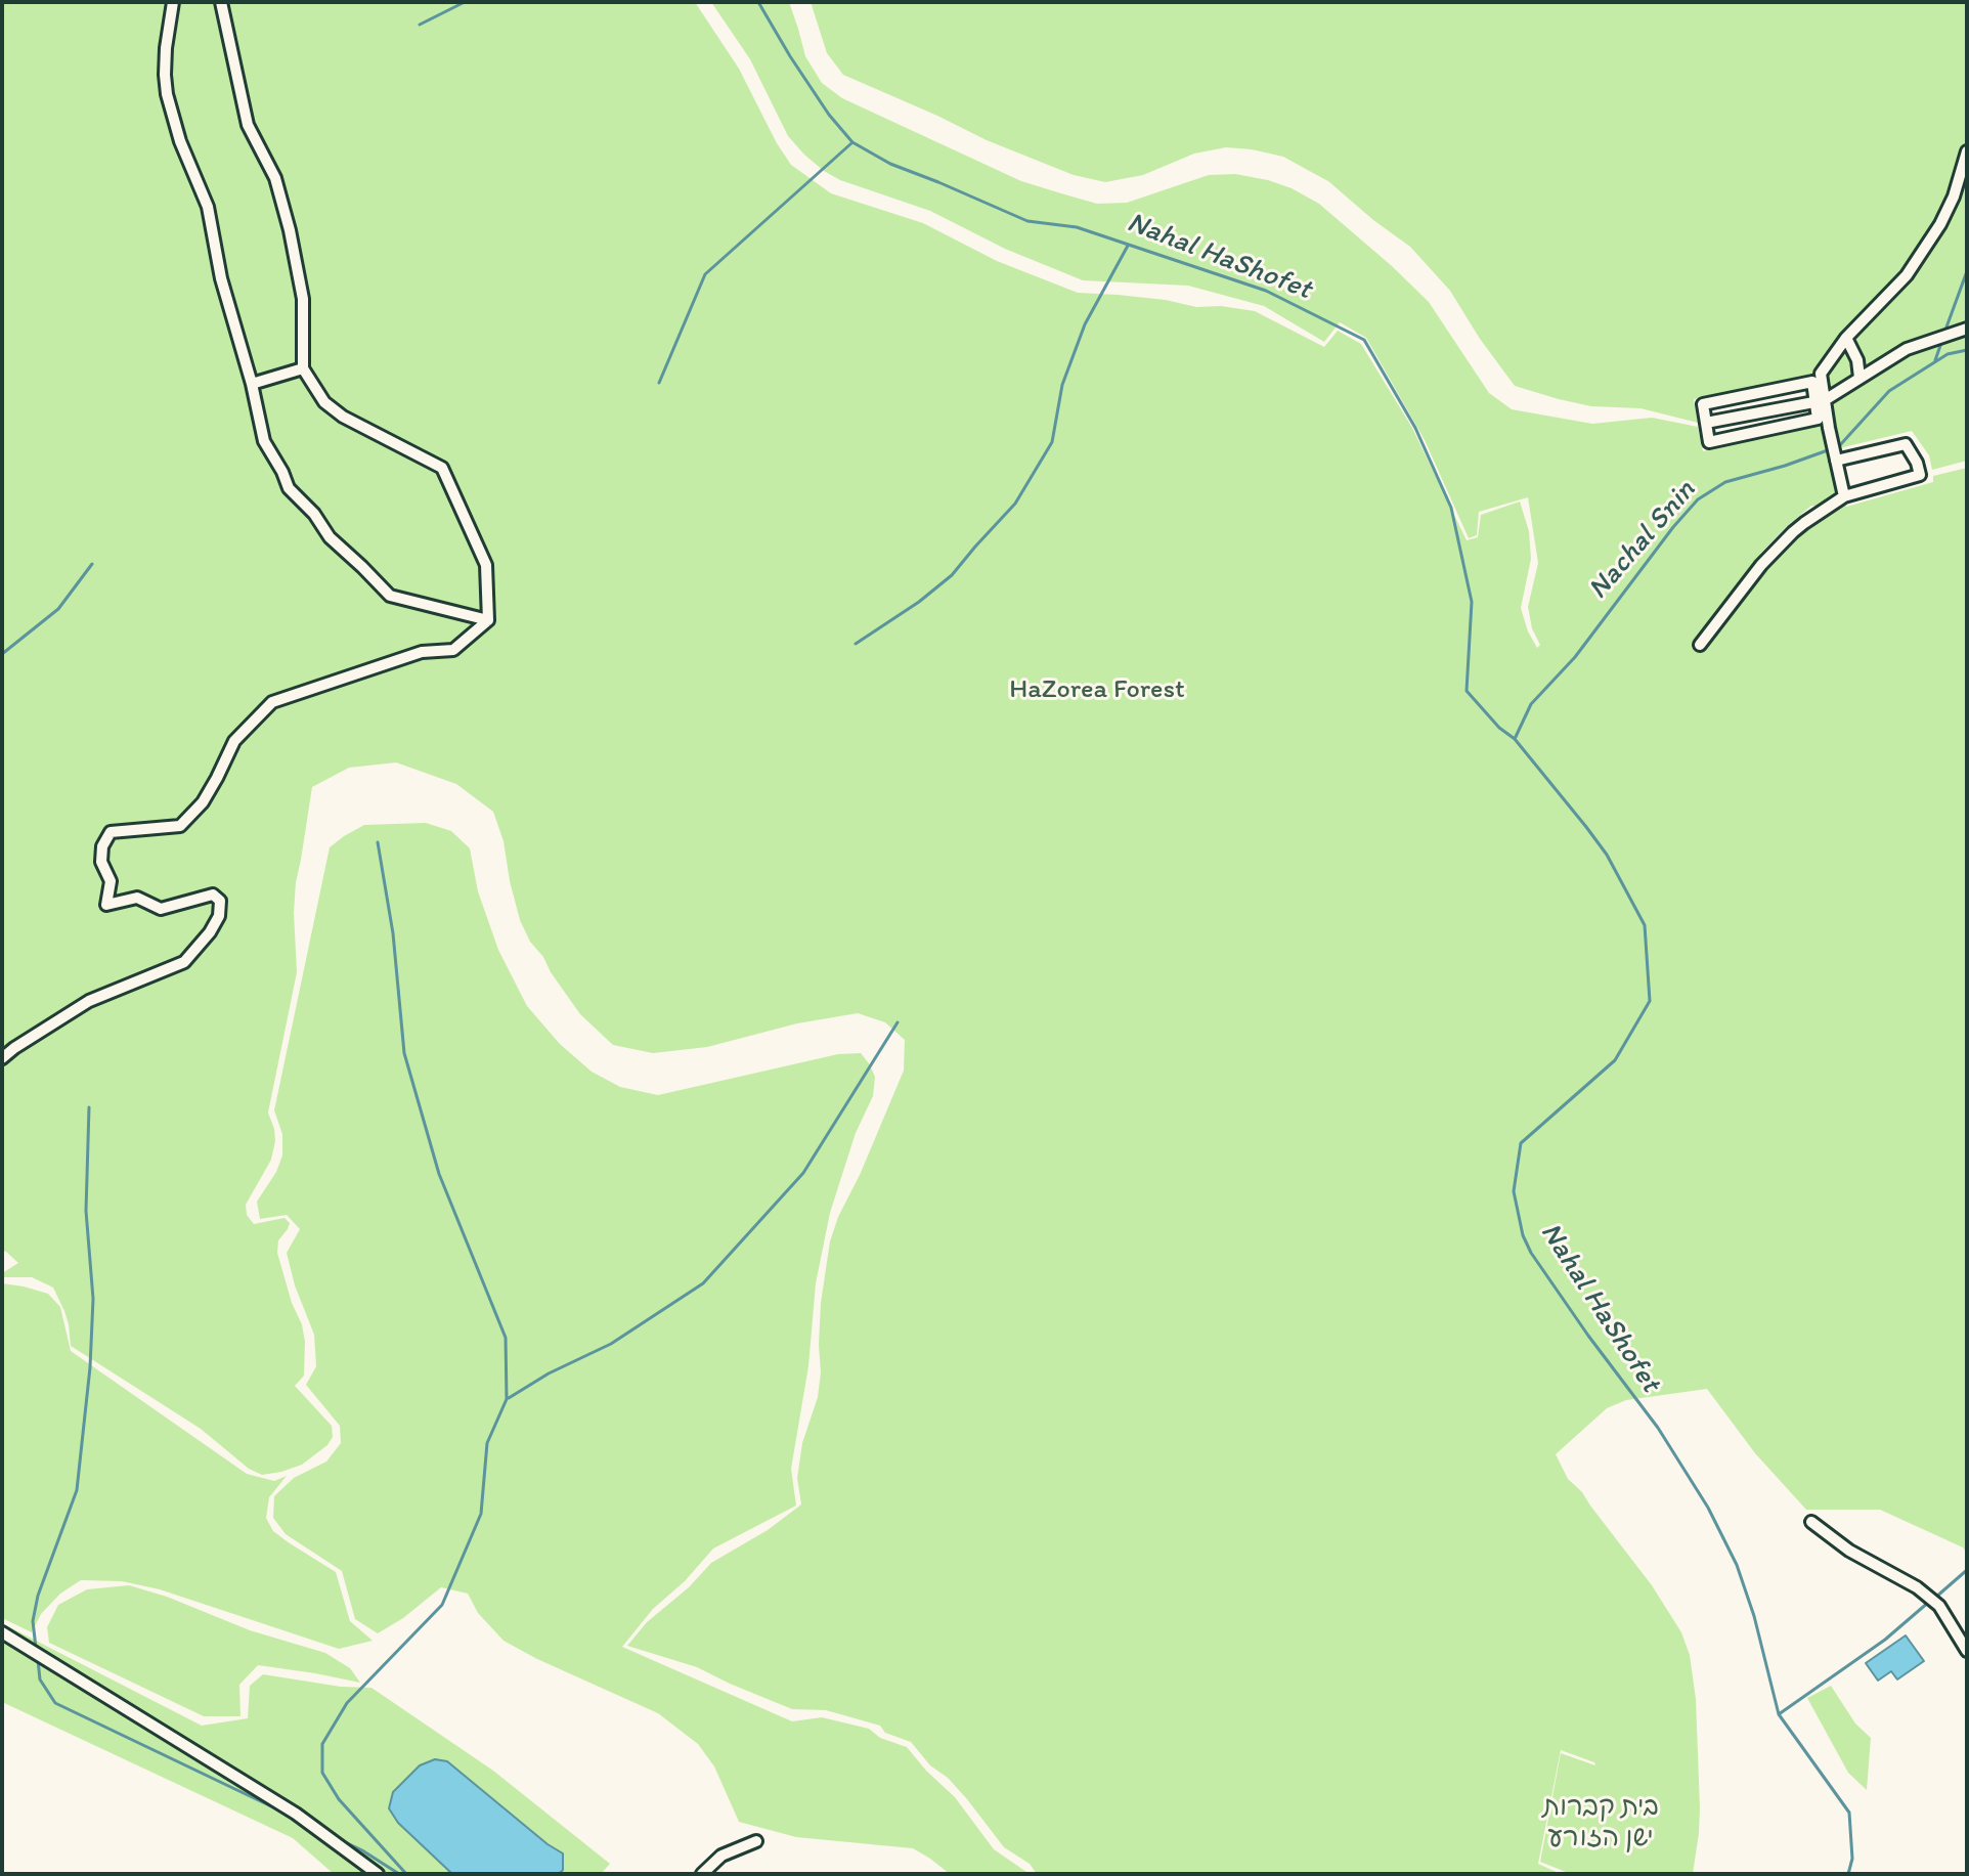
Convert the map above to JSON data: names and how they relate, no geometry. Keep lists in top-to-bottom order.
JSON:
{
  "water": ["Nahal HaShofet", "Nachal Snin"],
  "parks": ["HaZorea Forest", "בית קברות ישן הזורע"]
}
